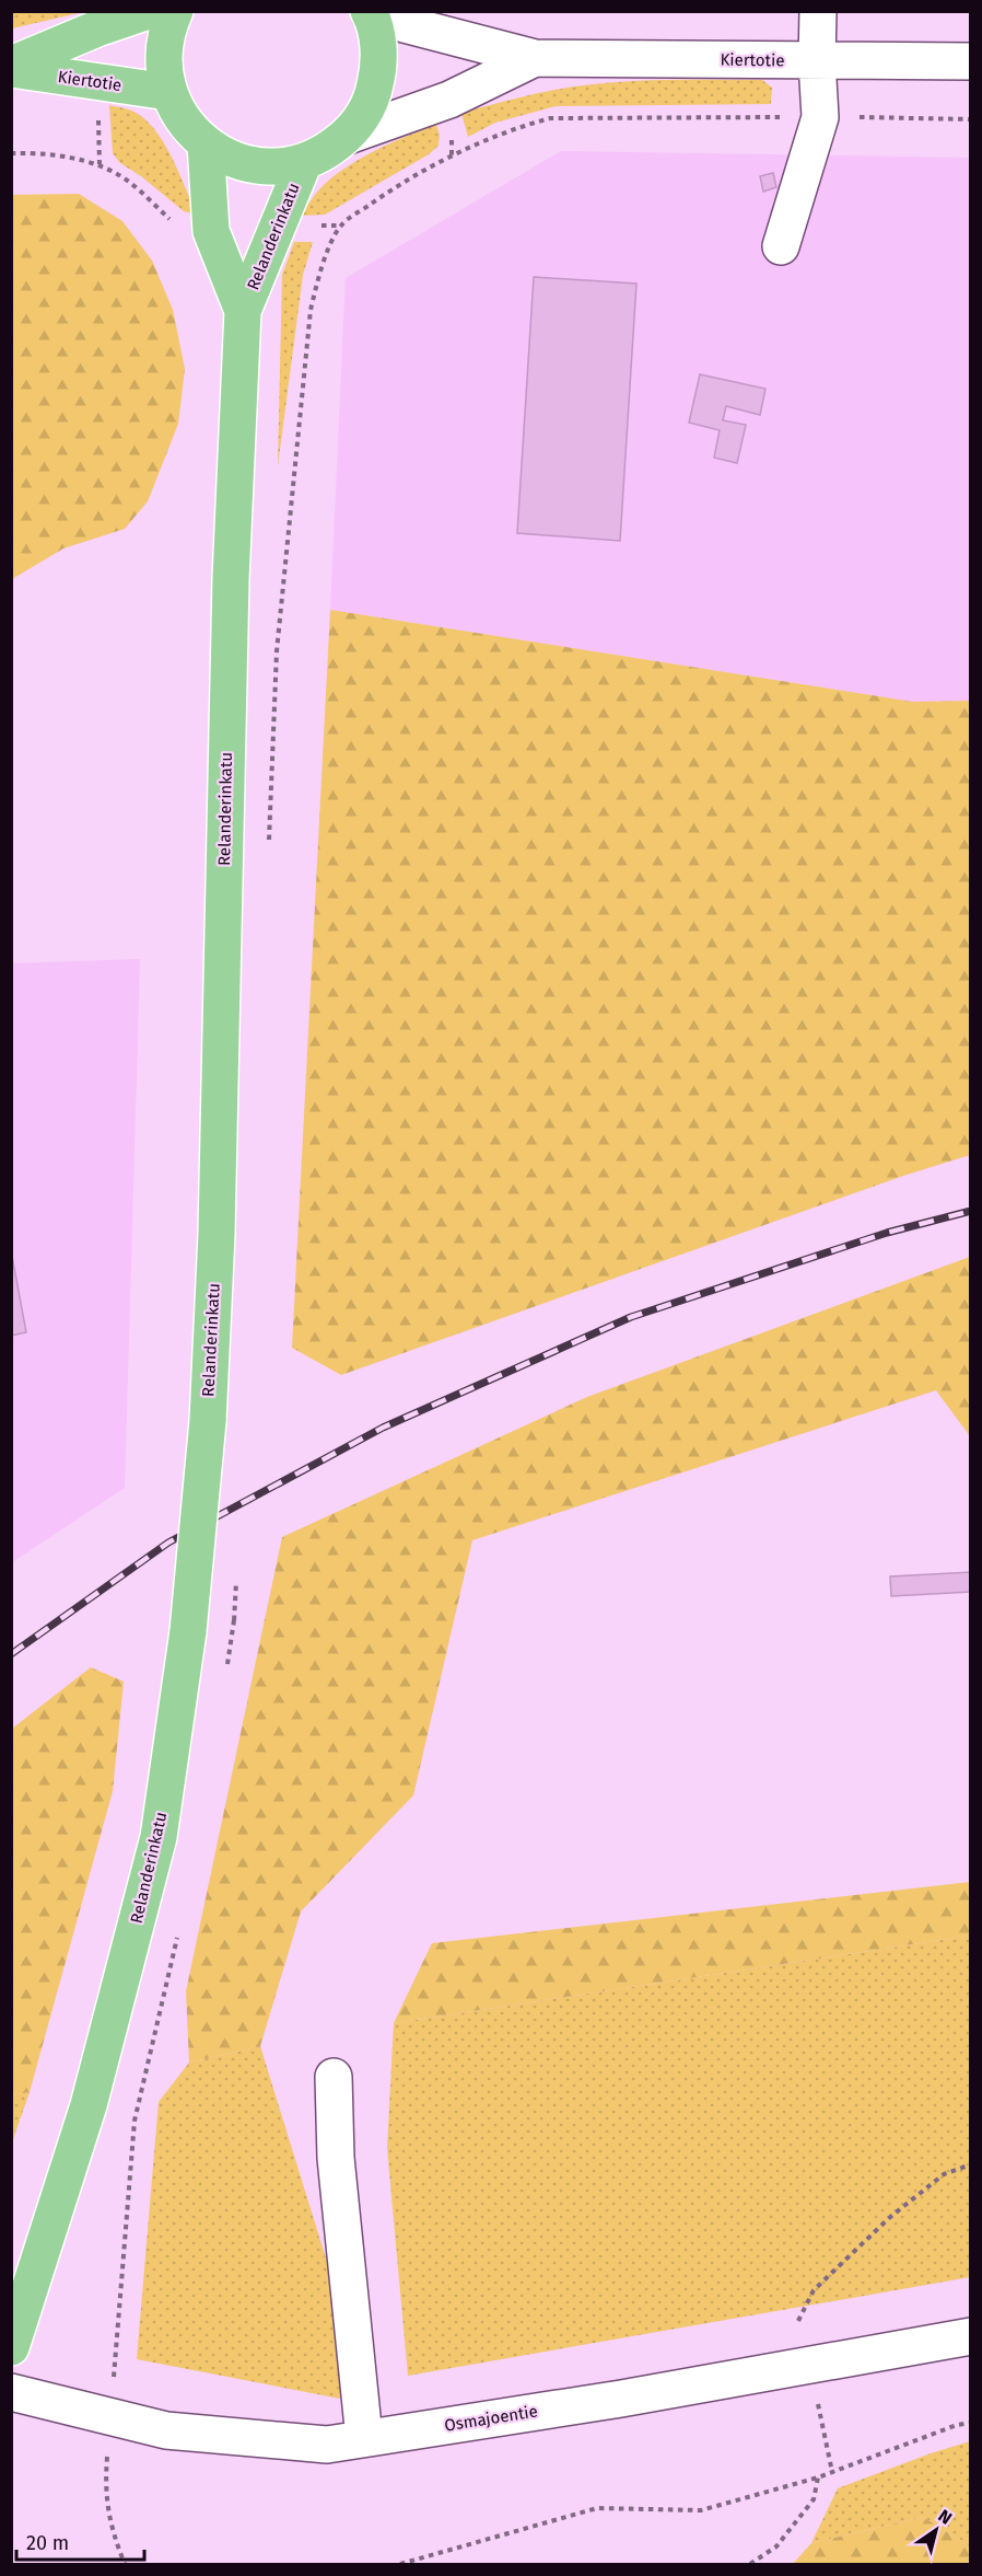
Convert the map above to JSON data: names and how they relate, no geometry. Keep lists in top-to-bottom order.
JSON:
{
  "streets": {
    "main road": ["Kiertotie", "Relanderinkatu"],
    "street": ["Osmajoentie"]
  },
  "scale_bar": "20 m",
  "north": "top right"
}
